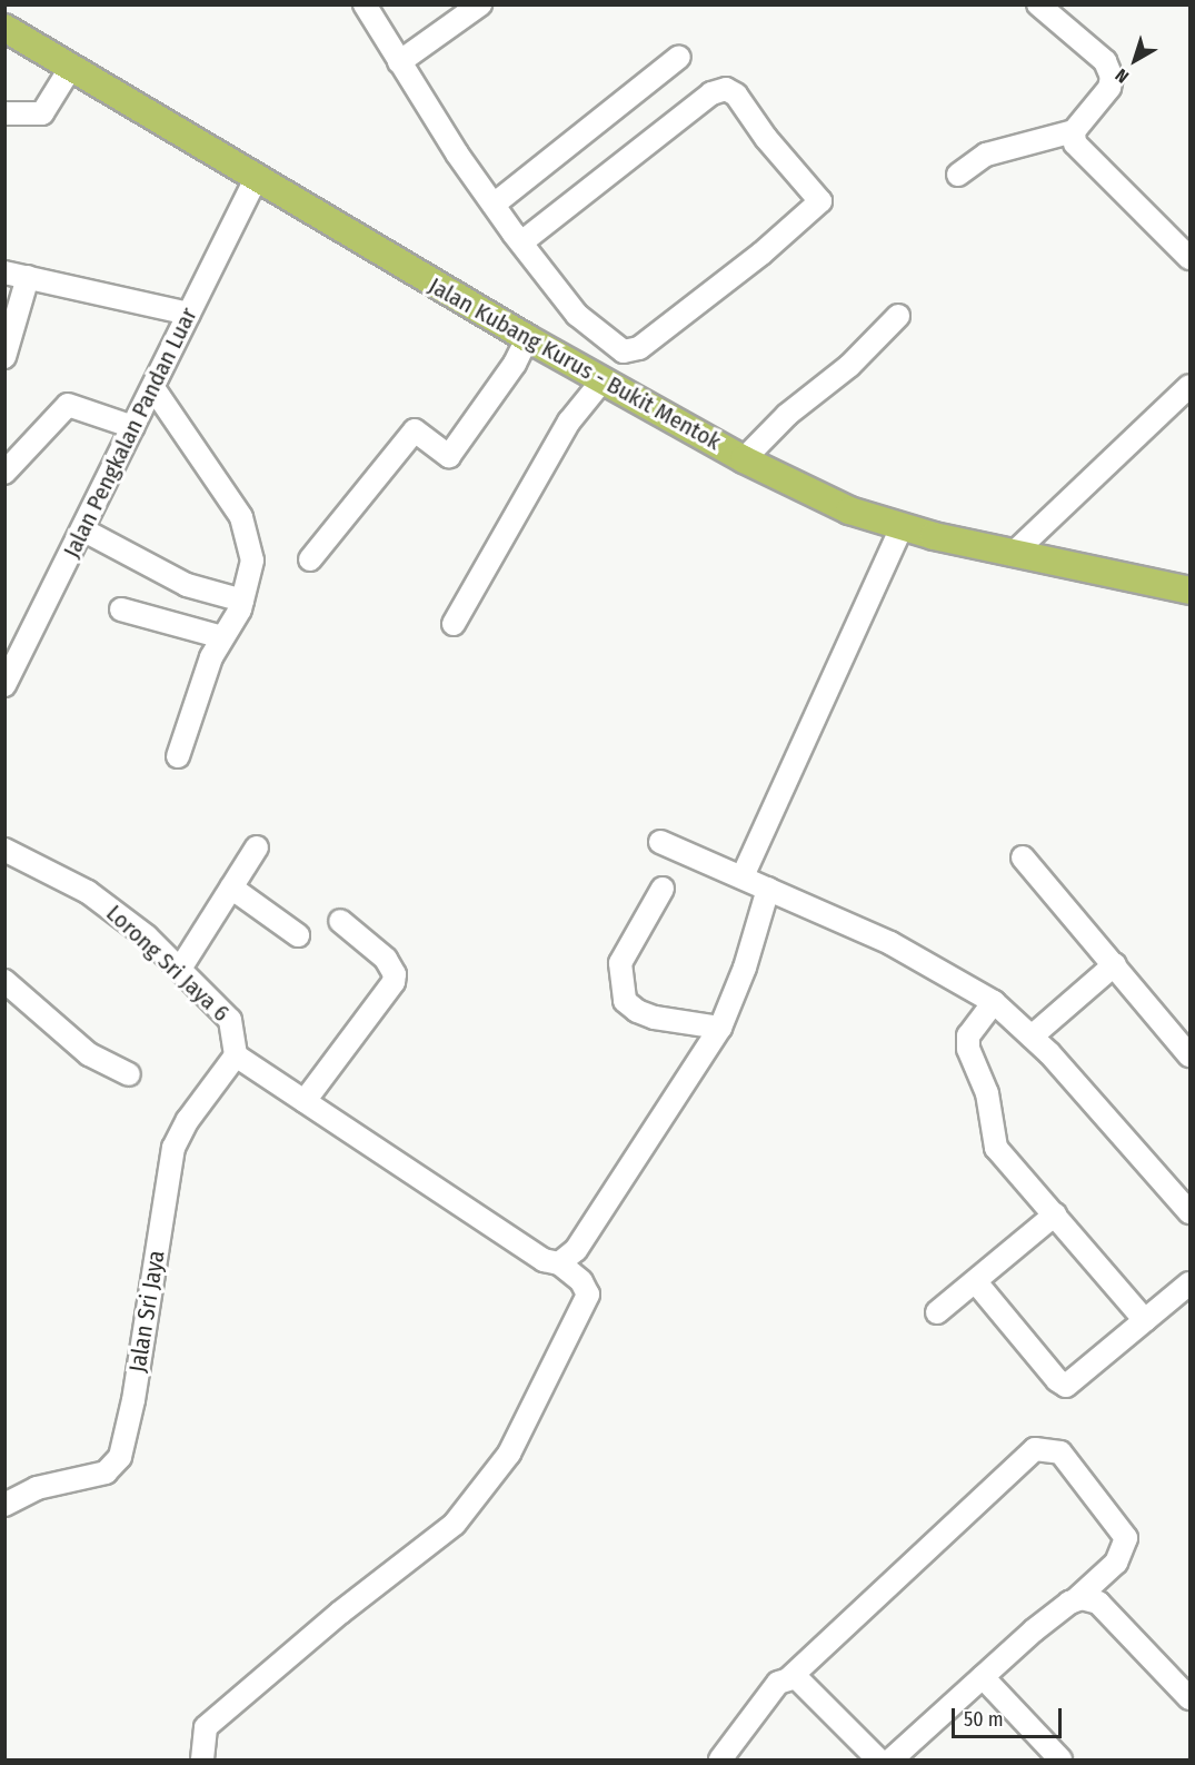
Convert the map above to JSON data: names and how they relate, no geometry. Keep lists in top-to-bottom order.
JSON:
{
  "streets": {
    "main road": ["Jalan Kubang Kurus - Bukit Mentok"],
    "street": ["Jalan Pengkalan Pandan Luar", "Lorong Sri Jaya 6", "Jalan Sri Jaya"]
  },
  "crossings": [
    ["Jalan Kubang Kurus - Bukit Mentok", "Jalan Pengkalan Pandan Luar"],
    ["Lorong Sri Jaya 6", "Jalan Sri Jaya"]
  ],
  "scale_bar": "50 m",
  "north": "bottom left"
}
